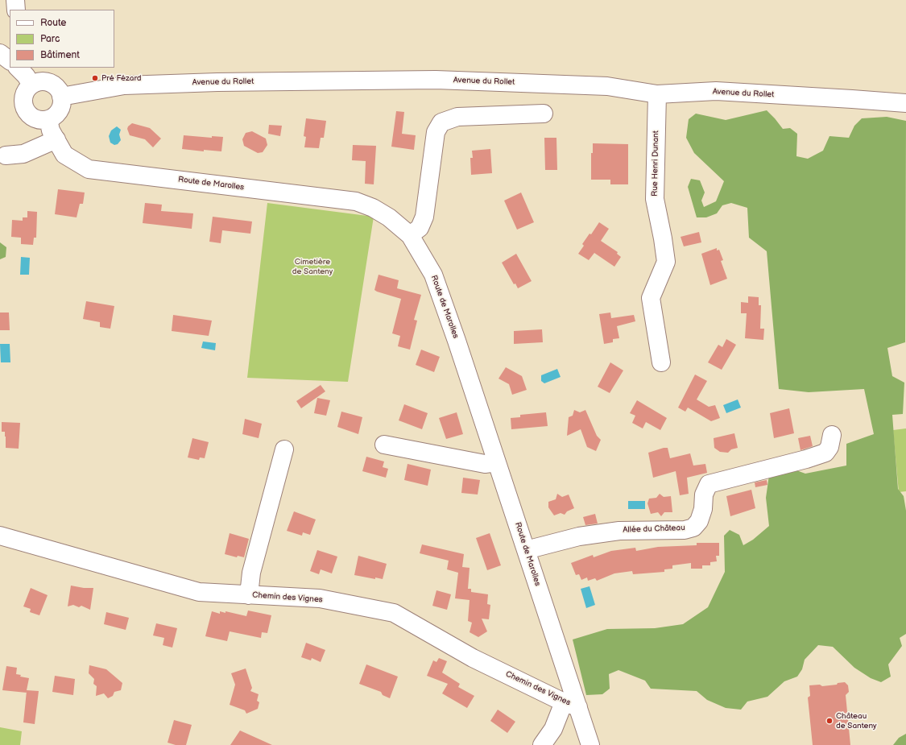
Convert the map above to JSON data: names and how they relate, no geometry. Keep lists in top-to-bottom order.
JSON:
{
  "streets": {
    "street": [
      "Avenue du Rollet",
      "Rue Henri Dunant",
      "Route de Marolles",
      "Allée du Château",
      "Chemin des Vignes"
    ]
  },
  "crossings": [
    ["Avenue du Rollet", "Rue Henri Dunant"],
    ["Avenue du Rollet", "Route de Marolles"],
    ["Route de Marolles", "Allée du Château"],
    ["Route de Marolles", "Chemin des Vignes"]
  ],
  "parks": ["Cimetière de Santeny"],
  "places": ["Pré Fézard", "Château de Santeny"],
  "legend": ["Route", "Parc", "Bâtiment"]
}
